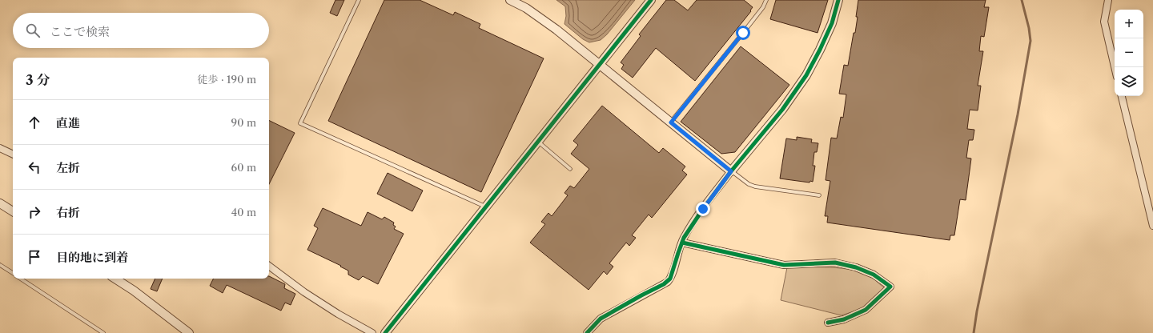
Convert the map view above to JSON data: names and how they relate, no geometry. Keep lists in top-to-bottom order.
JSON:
{
  "page": {
    "map_buttons": ["+", "−"],
    "search": "ここで検索",
    "heading": ["3 分", "徒歩 · 190 m"],
    "list": [
      ["直進", "90 m"],
      ["左折", "60 m"],
      ["右折", "40 m"],
      "目的地に到着"
    ]
  }
}
